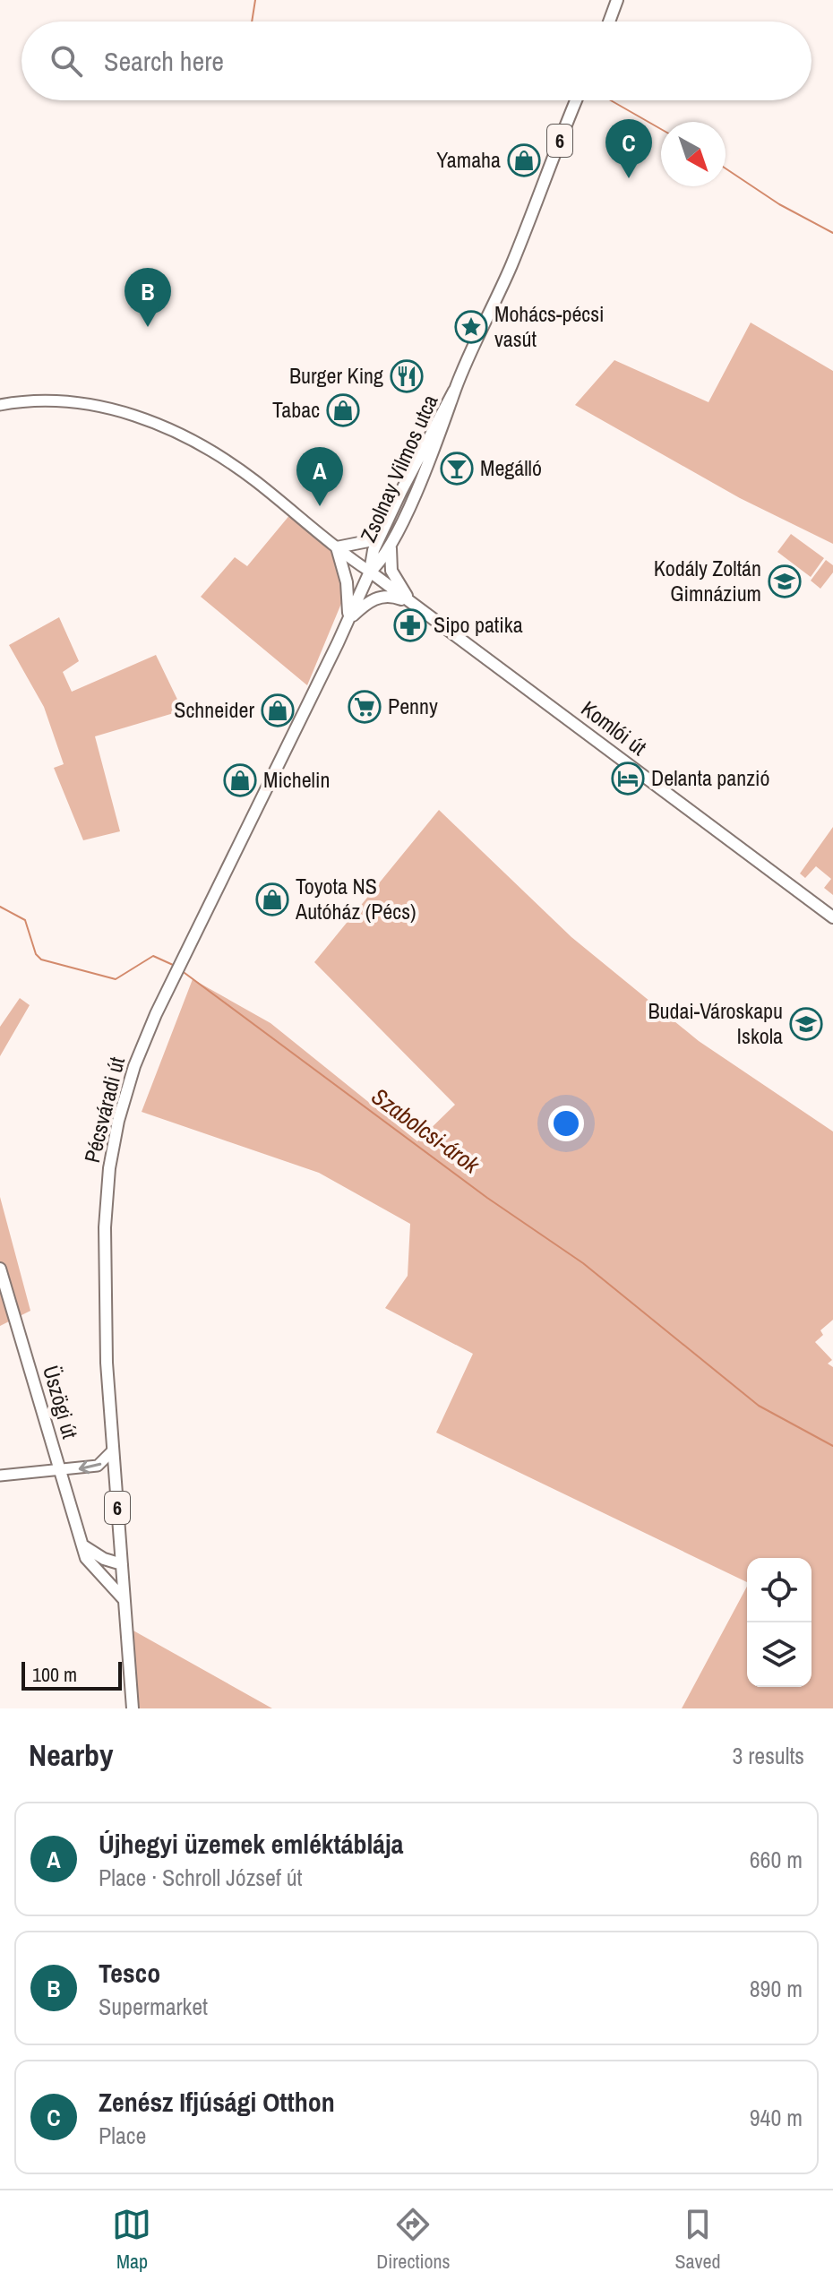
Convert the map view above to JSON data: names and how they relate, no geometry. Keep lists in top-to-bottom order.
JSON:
{
  "streets": {
    "main road": [
      "6",
      "Zsolnay Vilmos utca",
      "Komlói út",
      "Pécsváradi út",
      "Üszögi út"
    ]
  },
  "crossings": [
    ["Zsolnay Vilmos utca", "Komlói út"],
    ["Zsolnay Vilmos utca", "Pécsváradi út"],
    ["Komlói út", "Pécsváradi út"],
    ["Pécsváradi út", "Üszögi út"]
  ],
  "water": ["Szabolcsi-árok"],
  "places": {
    "shop": [
      "Yamaha",
      "Tabac",
      "Schneider",
      "Michelin",
      "Toyota NS Autóház (Pécs)"
    ],
    "place": ["Mohács-pécsi vasút"],
    "restaurant": ["Burger King"],
    "bar": ["Megálló"],
    "school or university": ["Kodály Zoltán Gimnázium", "Budai-Városkapu Iskola"],
    "pharmacy": ["Sipo patika"],
    "supermarket": ["Penny"],
    "hotel": ["Delanta panzió"]
  },
  "scale_bar": "100 m",
  "north": "bottom right",
  "page": {
    "search": "Search here",
    "pins": ["C", "B", "A"],
    "scale": "100 m",
    "heading": ["Nearby", "3 results"],
    "list": [
      {
        "mark": "A",
        "name": "Újhegyi üzemek emléktáblája",
        "note": "Place · Schroll József út",
        "value": "660 m"
      },
      {
        "mark": "B",
        "name": "Tesco",
        "note": "Supermarket",
        "value": "890 m"
      },
      {
        "mark": "C",
        "name": "Zenész Ifjúsági Otthon",
        "note": "Place",
        "value": "940 m"
      }
    ],
    "nav": ["Map", "Directions", "Saved"]
  }
}
